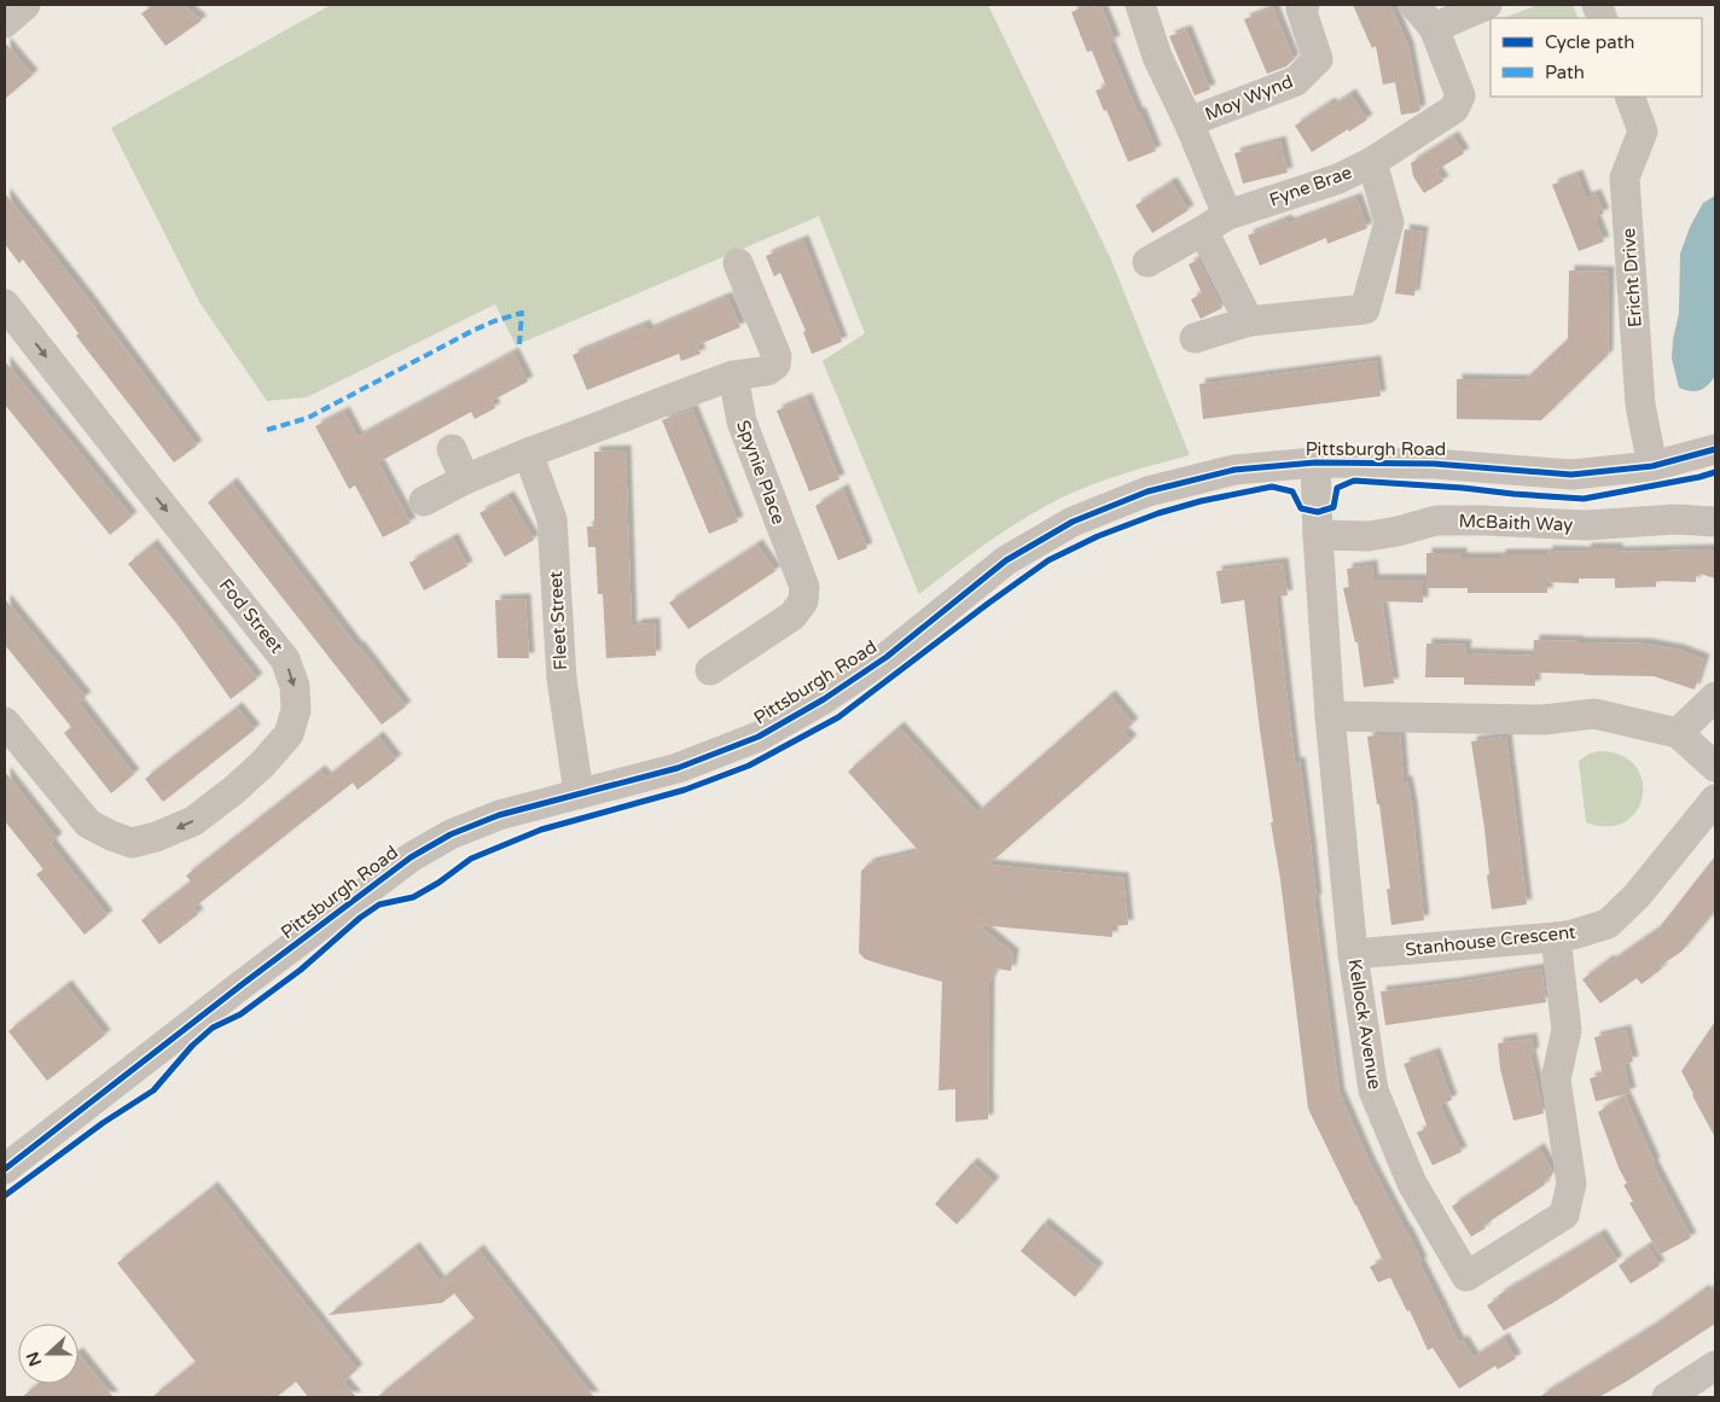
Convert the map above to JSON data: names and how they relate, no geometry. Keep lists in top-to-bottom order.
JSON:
{
  "streets": {
    "street": [
      "Moy Wynd",
      "Fyne Brae",
      "Ericht Drive",
      "Pittsburgh Road",
      "Spynie Place",
      "McBaith Way",
      "Fod Street",
      "Fleet Street",
      "Stanhouse Crescent",
      "Kellock Avenue"
    ]
  },
  "crossings": [
    ["Moy Wynd", "Fyne Brae"],
    ["Ericht Drive", "Pittsburgh Road"],
    ["Pittsburgh Road", "Fleet Street"],
    ["Pittsburgh Road", "Kellock Avenue"],
    ["McBaith Way", "Kellock Avenue"],
    ["Stanhouse Crescent", "Kellock Avenue"]
  ],
  "legend": ["Cycle path", "Path"],
  "north": "left"
}
